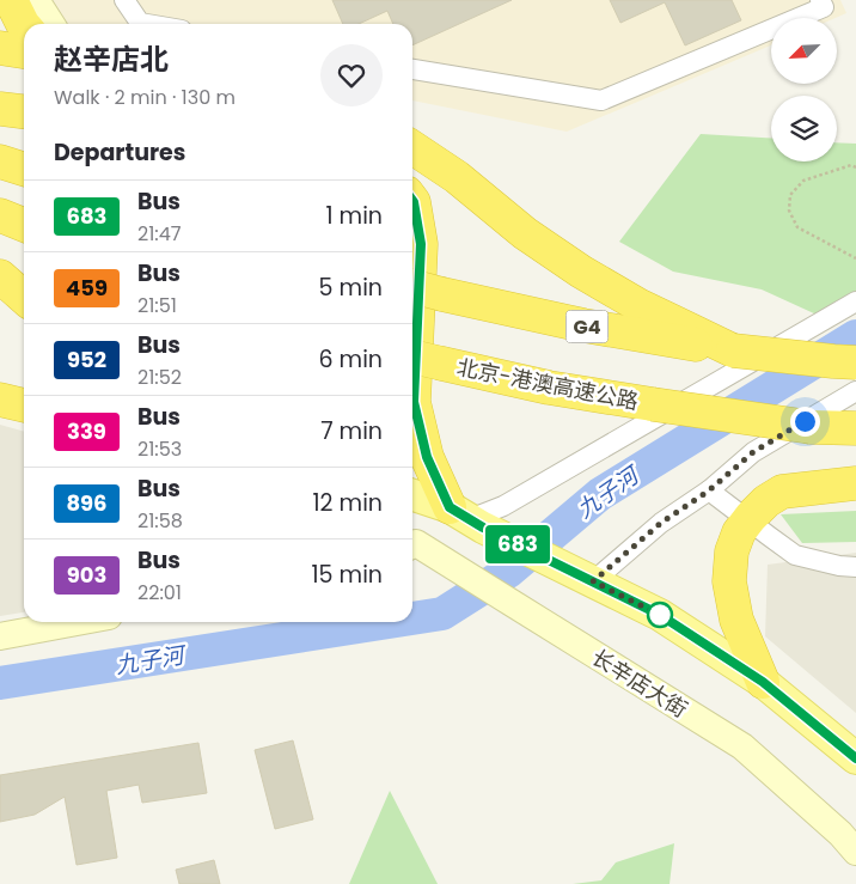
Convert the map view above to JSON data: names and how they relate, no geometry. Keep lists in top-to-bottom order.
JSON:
{
  "streets": {
    "highway": ["G4", "北京-港澳高速公路"],
    "street": ["长辛店大街"]
  },
  "water": ["九子河"],
  "lines": ["bus line 683"],
  "north": "bottom left",
  "page": {
    "on_map": "683",
    "heading": [
      ["赵辛店北", "Walk · 2 min · 130 m"],
      "Departures"
    ],
    "list": [
      {
        "mark": "683",
        "name": "Bus",
        "note": "21:47",
        "value": "1 min"
      },
      {
        "mark": "459",
        "name": "Bus",
        "note": "21:51",
        "value": "5 min"
      },
      {
        "mark": "952",
        "name": "Bus",
        "note": "21:52",
        "value": "6 min"
      },
      {
        "mark": "339",
        "name": "Bus",
        "note": "21:53",
        "value": "7 min"
      },
      {
        "mark": "896",
        "name": "Bus",
        "note": "21:58",
        "value": "12 min"
      },
      {
        "mark": "903",
        "name": "Bus",
        "note": "22:01",
        "value": "15 min"
      }
    ]
  }
}
